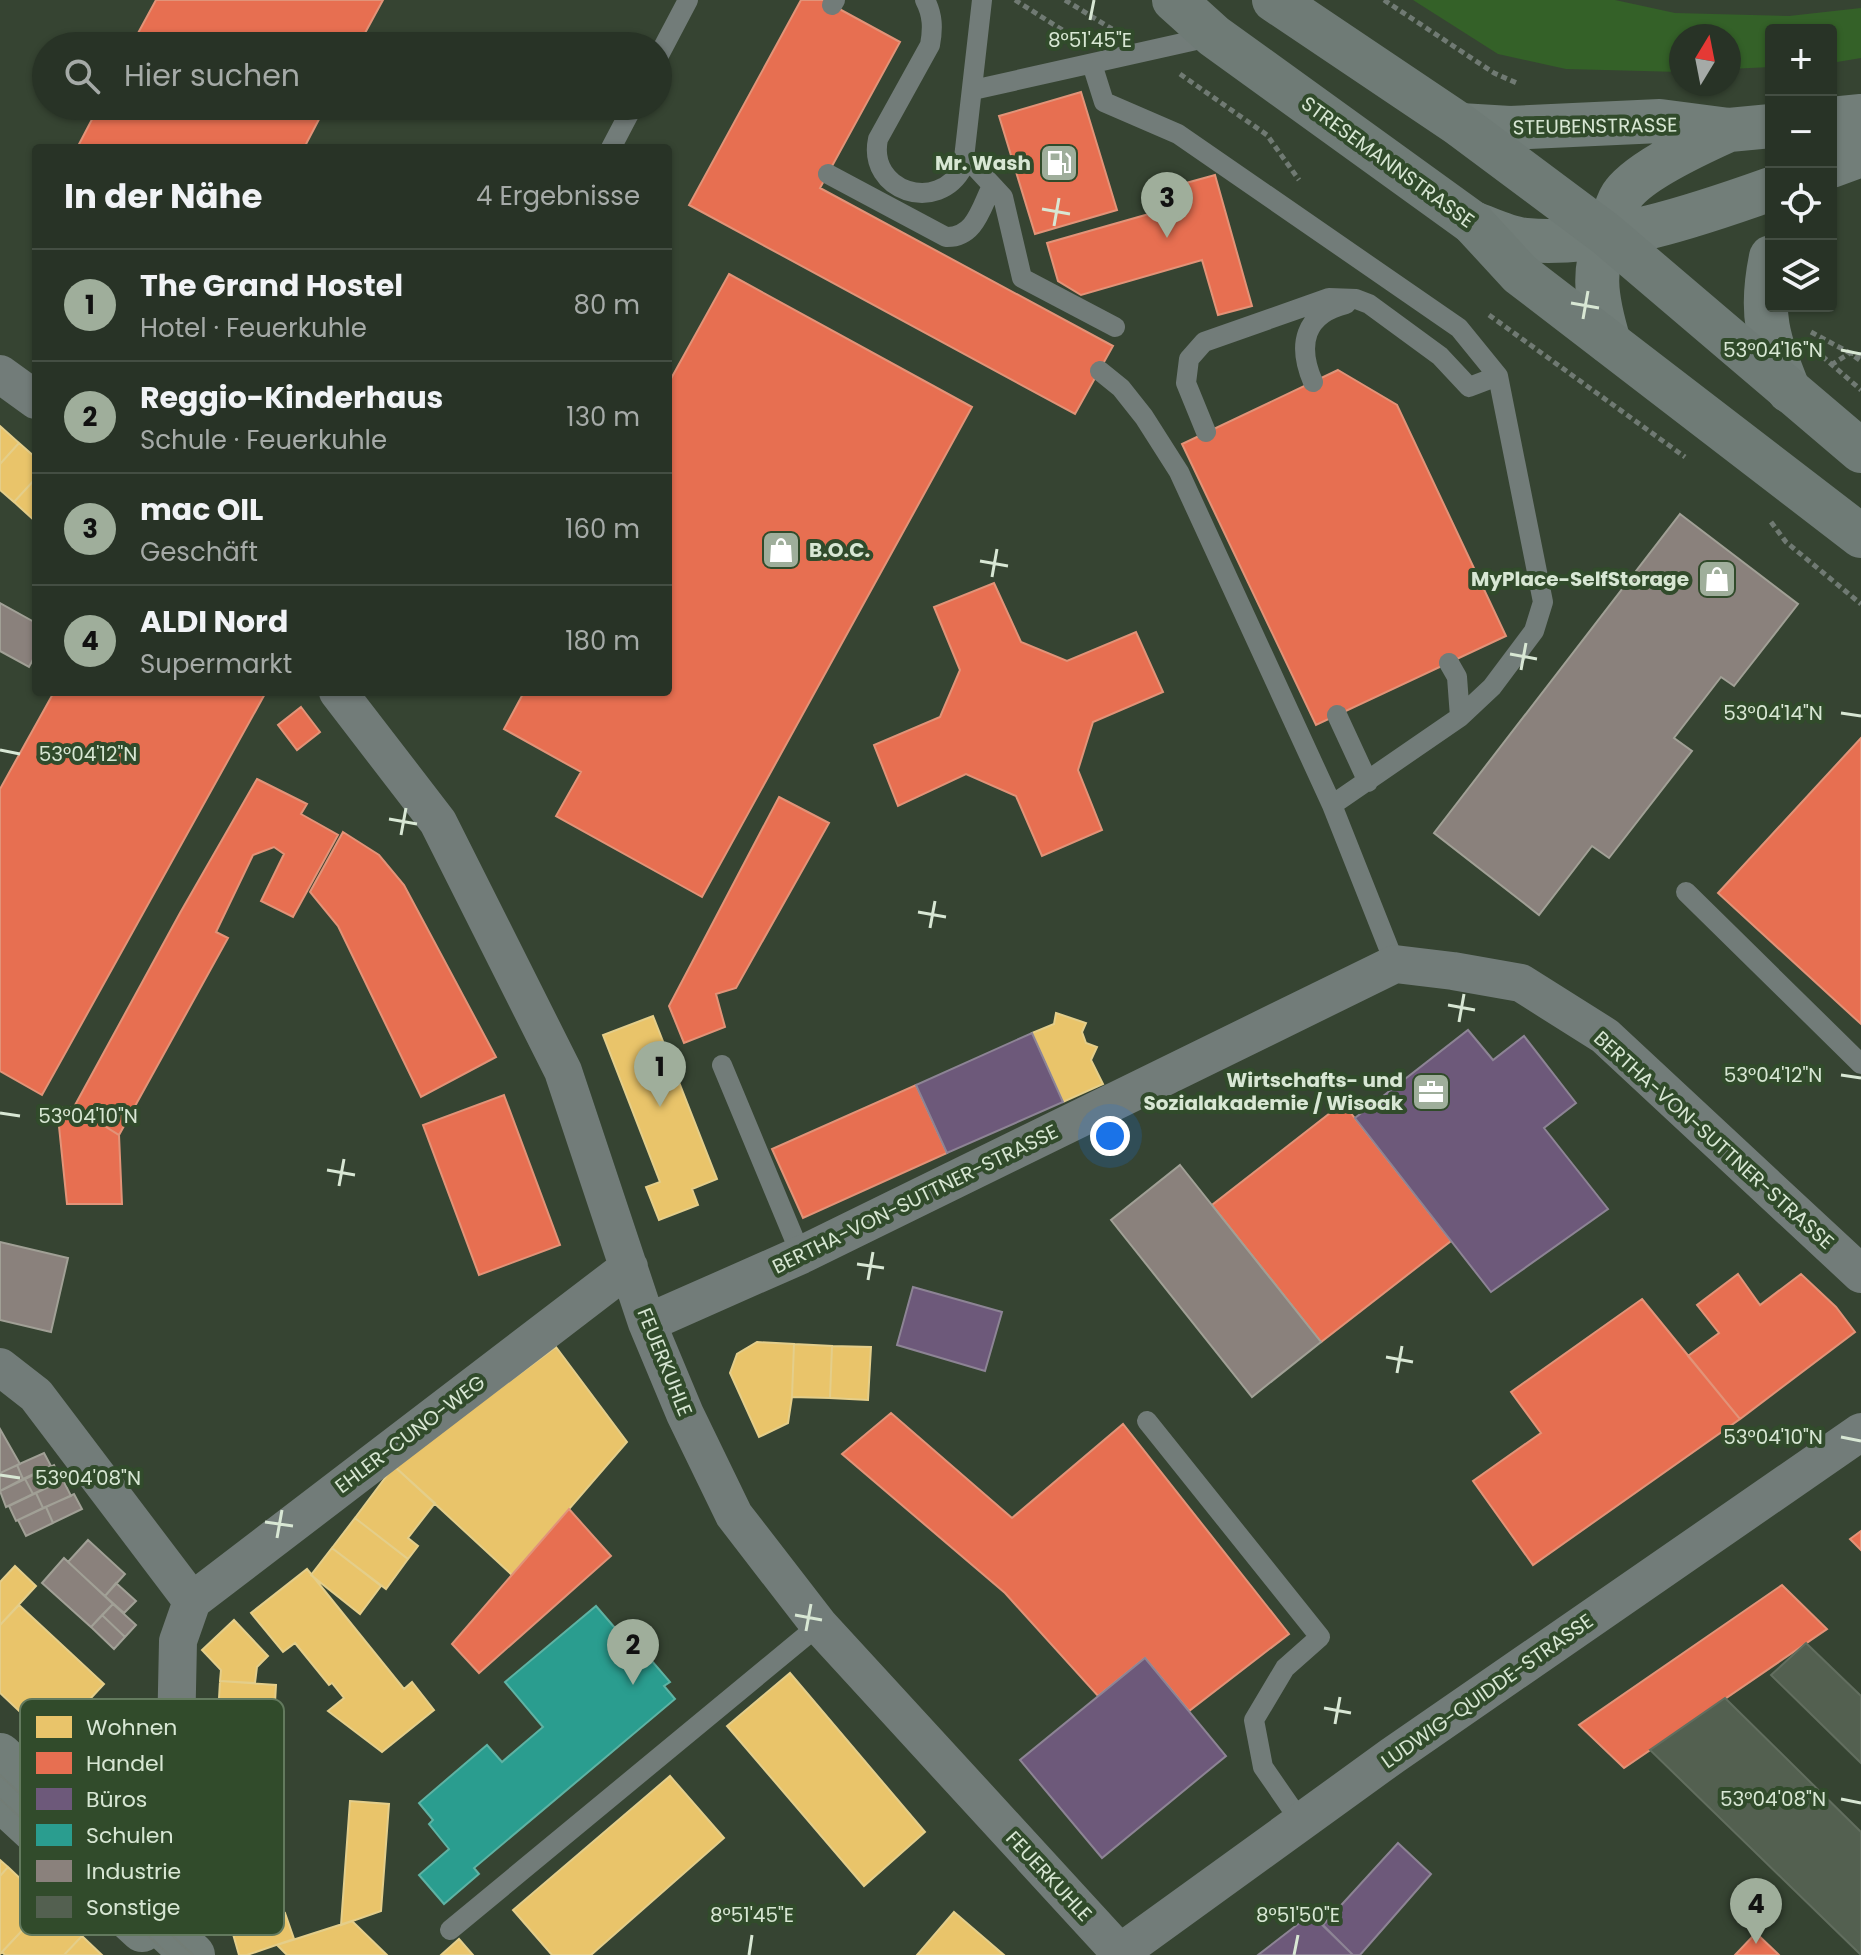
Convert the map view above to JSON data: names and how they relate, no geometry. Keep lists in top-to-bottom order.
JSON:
{
  "streets": {
    "main road": ["STEUBENSTRASSE", "STRESEMANNSTRASSE"],
    "street": [
      "BERTHA-VON-SUTTNER-STRASSE",
      "FEUERKUHLE",
      "EHLER-CUNO-WEG",
      "LUDWIG-QUIDDE-STRASSE"
    ]
  },
  "crossings": [
    ["STEUBENSTRASSE", "STRESEMANNSTRASSE"],
    ["BERTHA-VON-SUTTNER-STRASSE", "FEUERKUHLE"],
    ["FEUERKUHLE", "EHLER-CUNO-WEG"],
    ["FEUERKUHLE", "LUDWIG-QUIDDE-STRASSE"]
  ],
  "places": {
    "fuel station": ["Mr. Wash"],
    "shop": ["B.O.C.", "MyPlace-SelfStorage"],
    "office": ["Wirtschafts- und Sozialakademie / Wisoak"]
  },
  "legend": [
    "Wohnen",
    "Handel",
    "Büros",
    "Schulen",
    "Industrie",
    "Sonstige"
  ],
  "north": "top",
  "page": {
    "map_buttons": ["+", "−"],
    "search": "Hier suchen",
    "heading": ["In der Nähe", "4 Ergebnisse"],
    "pins": [
      "3",
      "1",
      "2",
      "4"
    ],
    "list": [
      {
        "mark": "1",
        "name": "The Grand Hostel",
        "note": "Hotel · Feuerkuhle",
        "value": "80 m"
      },
      {
        "mark": "2",
        "name": "Reggio-Kinderhaus",
        "note": "Schule · Feuerkuhle",
        "value": "130 m"
      },
      {
        "mark": "3",
        "name": "mac OIL",
        "note": "Geschäft",
        "value": "160 m"
      },
      {
        "mark": "4",
        "name": "ALDI Nord",
        "note": "Supermarkt",
        "value": "180 m"
      }
    ]
  },
  "coordinates": [
    "8°51'45\"E",
    "53°04'16\"N",
    "53°04'14\"N",
    "53°04'12\"N",
    "53°04'10\"N",
    "53°04'08\"N",
    "8°51'50\"E"
  ]
}
